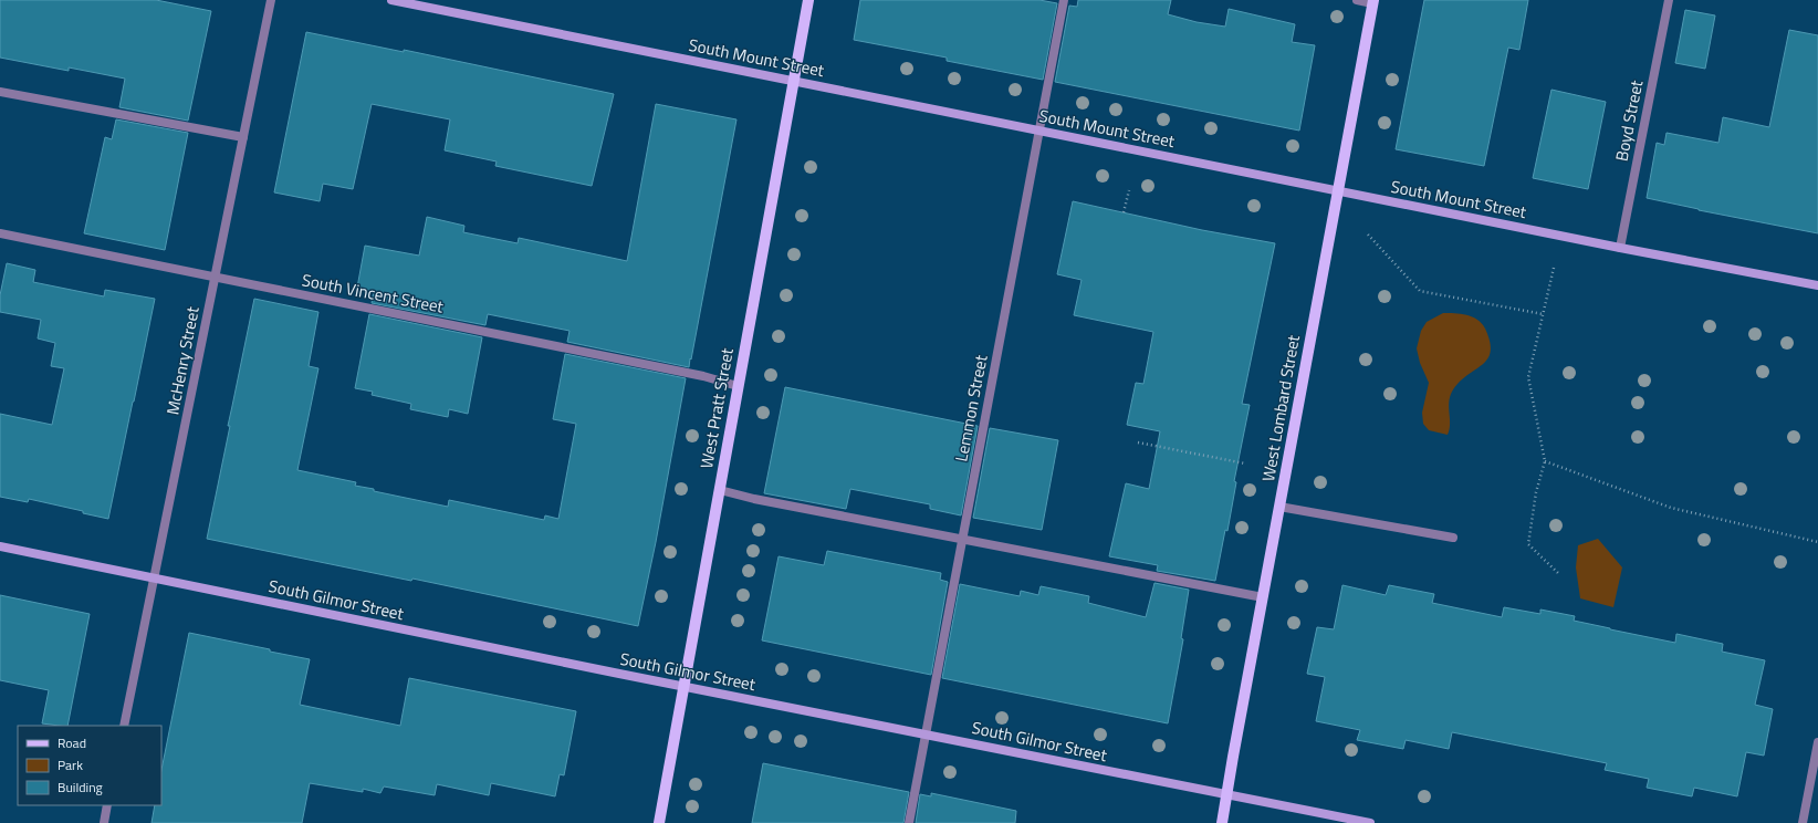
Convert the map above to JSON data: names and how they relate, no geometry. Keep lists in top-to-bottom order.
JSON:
{
  "streets": {
    "main road": ["West Pratt Street", "West Lombard Street"],
    "street": [
      "South Mount Street",
      "Boyd Street",
      "South Vincent Street",
      "McHenry Street",
      "Lemmon Street",
      "South Gilmor Street"
    ]
  },
  "crossings": [
    ["South Mount Street", "Boyd Street"],
    ["South Mount Street", "West Pratt Street"],
    ["South Mount Street", "Lemmon Street"],
    ["South Mount Street", "West Lombard Street"],
    ["South Vincent Street", "McHenry Street"],
    ["South Vincent Street", "West Pratt Street"],
    ["McHenry Street", "South Gilmor Street"],
    ["West Pratt Street", "South Gilmor Street"],
    ["Lemmon Street", "South Gilmor Street"],
    ["West Lombard Street", "South Gilmor Street"]
  ],
  "legend": ["Road", "Park", "Building"]
}
